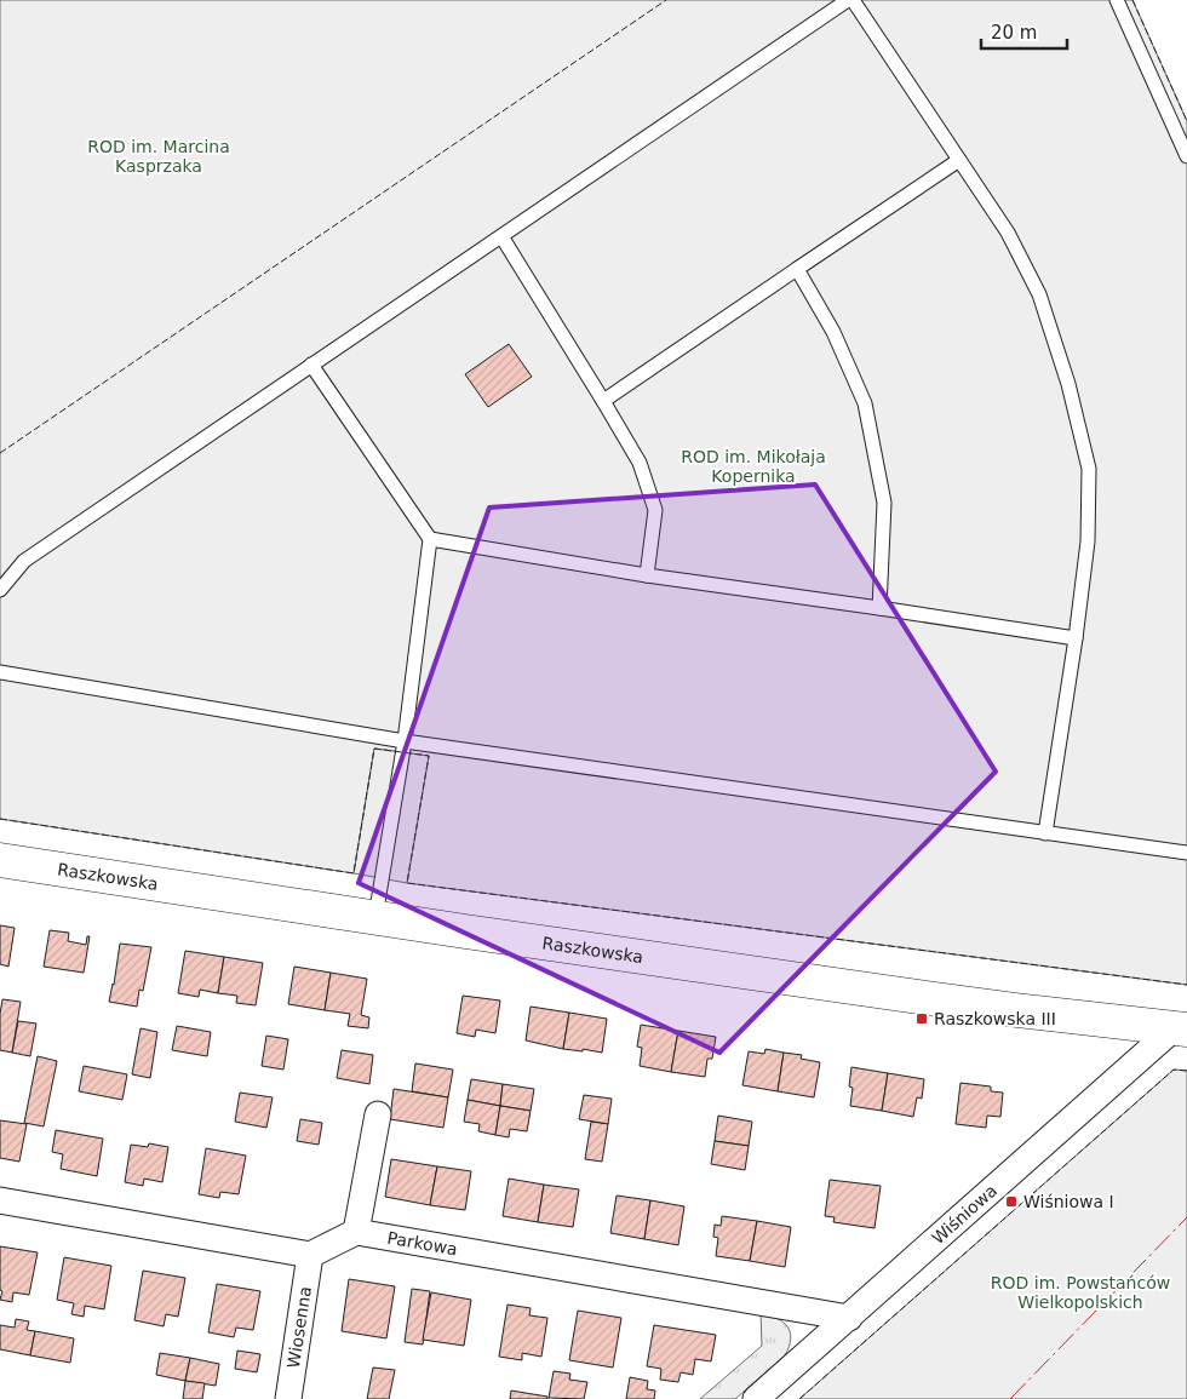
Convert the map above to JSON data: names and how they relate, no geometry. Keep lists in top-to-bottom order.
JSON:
{
  "streets": {
    "street": [
      "Raszkowska",
      "Wiśniowa",
      "Parkowa",
      "Wiosenna"
    ]
  },
  "crossings": [
    ["Raszkowska", "Wiśniowa"],
    ["Wiśniowa", "Parkowa"]
  ],
  "parks": ["ROD im. Marcina Kasprzaka", "ROD im. Mikołaja Kopernika", "ROD im. Powstańców Wielkopolskich"],
  "places": {
    "transit": ["Raszkowska III", "Wiśniowa I"]
  },
  "scale_bar": "20 m"
}
